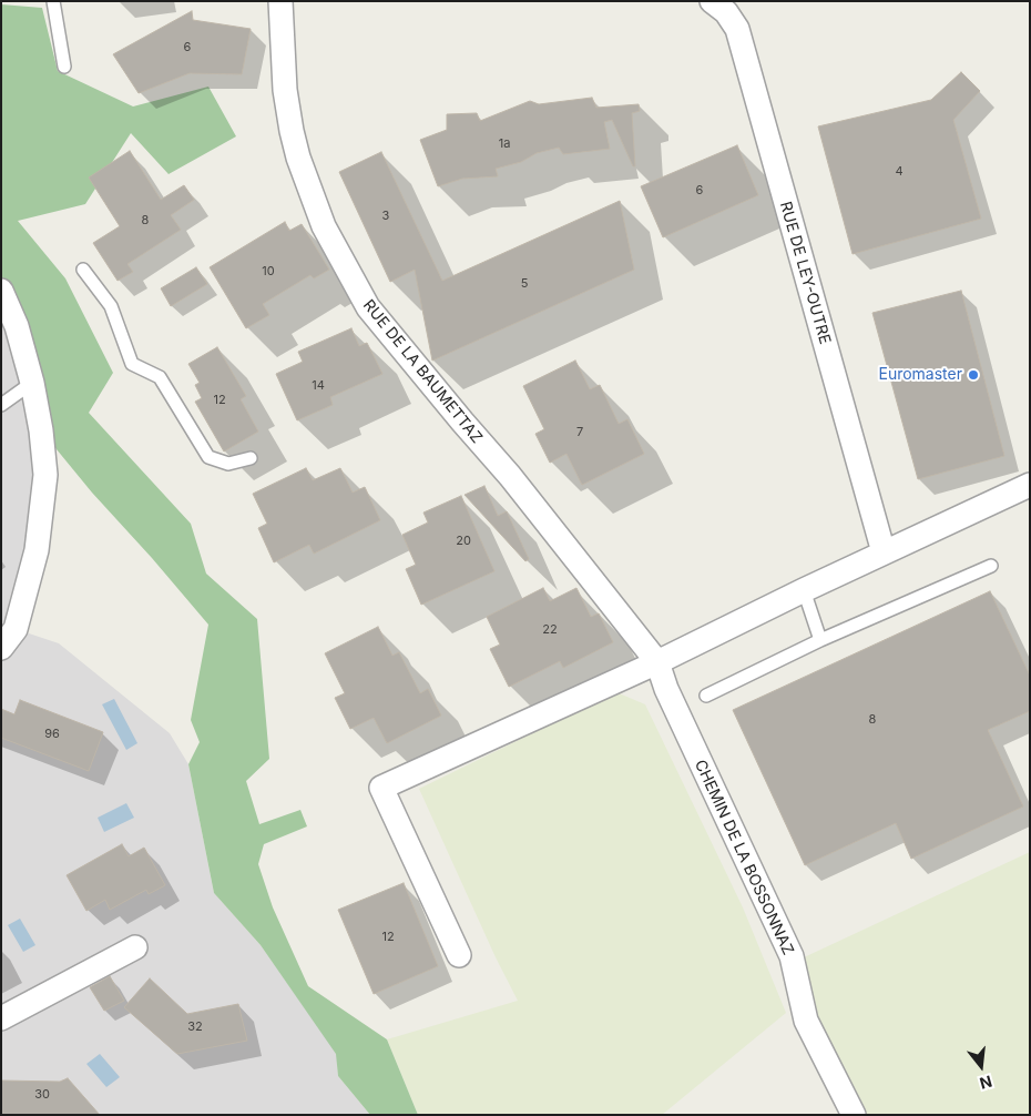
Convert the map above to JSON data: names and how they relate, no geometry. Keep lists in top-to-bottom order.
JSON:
{
  "streets": {
    "street": ["RUE DE LEY-OUTRE", "RUE DE LA BAUMETTAZ", "CHEMIN DE LA BOSSONNAZ"]
  },
  "crossings": [
    ["RUE DE LA BAUMETTAZ", "CHEMIN DE LA BOSSONNAZ"]
  ],
  "places": ["Euromaster"],
  "house_numbers": [
    "6",
    "1a",
    "4",
    "6",
    "3",
    "8",
    "10",
    "5",
    "14",
    "12",
    "7",
    "20",
    "22",
    "8",
    "96",
    "12",
    "32",
    "30"
  ],
  "north": "bottom"
}
